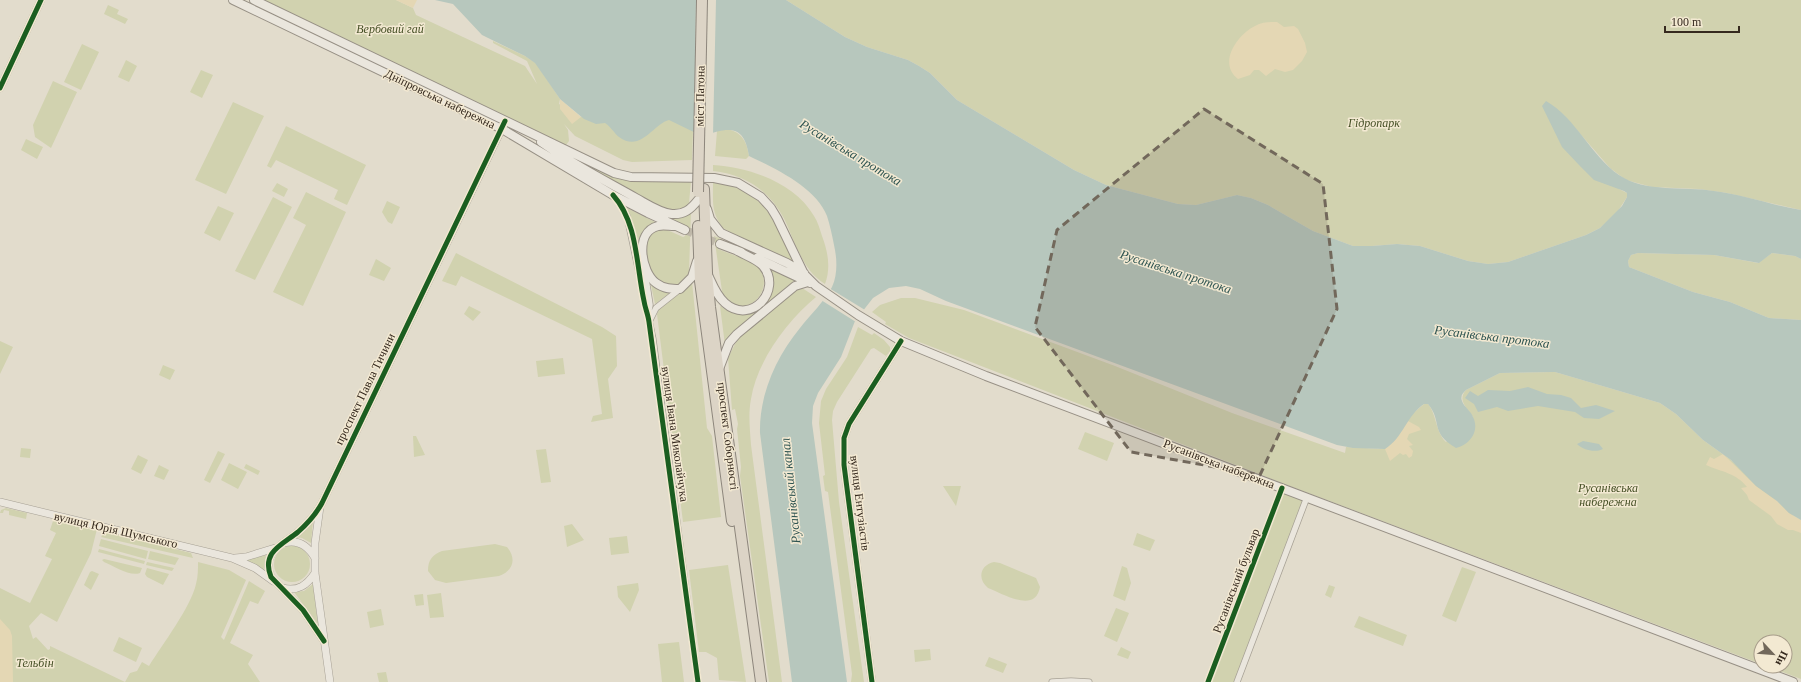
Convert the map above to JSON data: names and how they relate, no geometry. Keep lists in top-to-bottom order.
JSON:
{
  "streets": {
    "highway": ["міст Патона", "проспект Соборності"],
    "main road": ["Дніпровська набережна", "вулиця Івана Миколайчука", "Русанівська набережна"],
    "street": [
      "проспект Павла Тичини",
      "вулиця Ентузіастів",
      "вулиця Юрія Шумського",
      "Русанівський бульвар"
    ]
  },
  "crossings": [
    ["міст Патона", "Дніпровська набережна"],
    ["міст Патона", "проспект Соборності"],
    ["міст Патона", "Русанівська набережна"],
    ["Дніпровська набережна", "проспект Павла Тичини"],
    ["Дніпровська набережна", "вулиця Івана Миколайчука"],
    ["Дніпровська набережна", "проспект Соборності"],
    ["Дніпровська набережна", "Русанівська набережна"],
    ["проспект Павла Тичини", "вулиця Юрія Шумського"],
    ["проспект Соборності", "Русанівська набережна"],
    ["Русанівська набережна", "вулиця Ентузіастів"],
    ["Русанівська набережна", "Русанівський бульвар"]
  ],
  "water": ["Русанівська протока", "Русанівський канал"],
  "parks": [
    "Вербовий гай",
    "Гідропарк",
    "Русанівська набережна",
    "Тельбін"
  ],
  "scale_bar": "100 m",
  "north": "bottom right"
}
